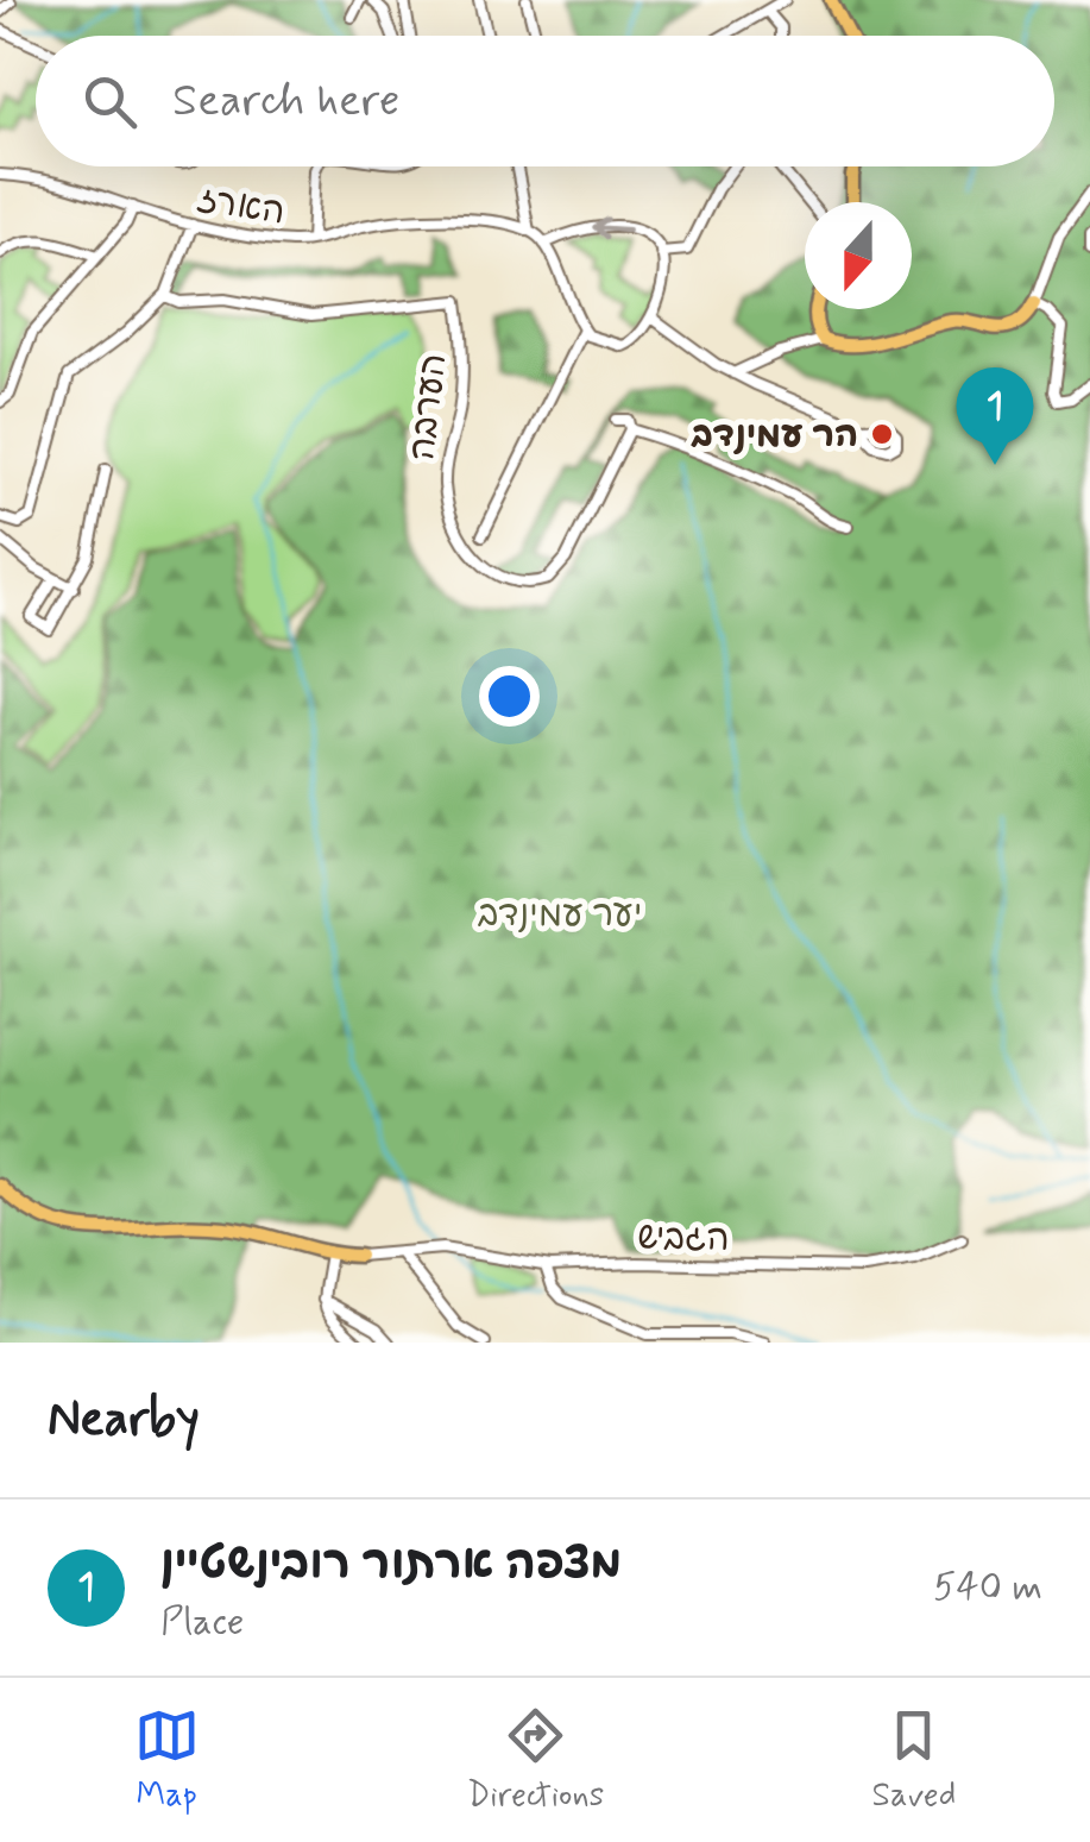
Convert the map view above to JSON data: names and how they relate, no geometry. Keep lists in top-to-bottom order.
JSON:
{
  "streets": {
    "street": ["הארז", "הערבה", "הגביש"]
  },
  "parks": ["יער עמינדב"],
  "places": ["הר עמינדב"],
  "north": "bottom",
  "page": {
    "search": "Search here",
    "pins": "1",
    "heading": "Nearby",
    "list": [
      {
        "mark": "1",
        "name": "מצפה ארתור רובינשטיין",
        "note": "Place",
        "value": "540 m"
      }
    ],
    "nav": ["Map", "Directions", "Saved"]
  }
}
